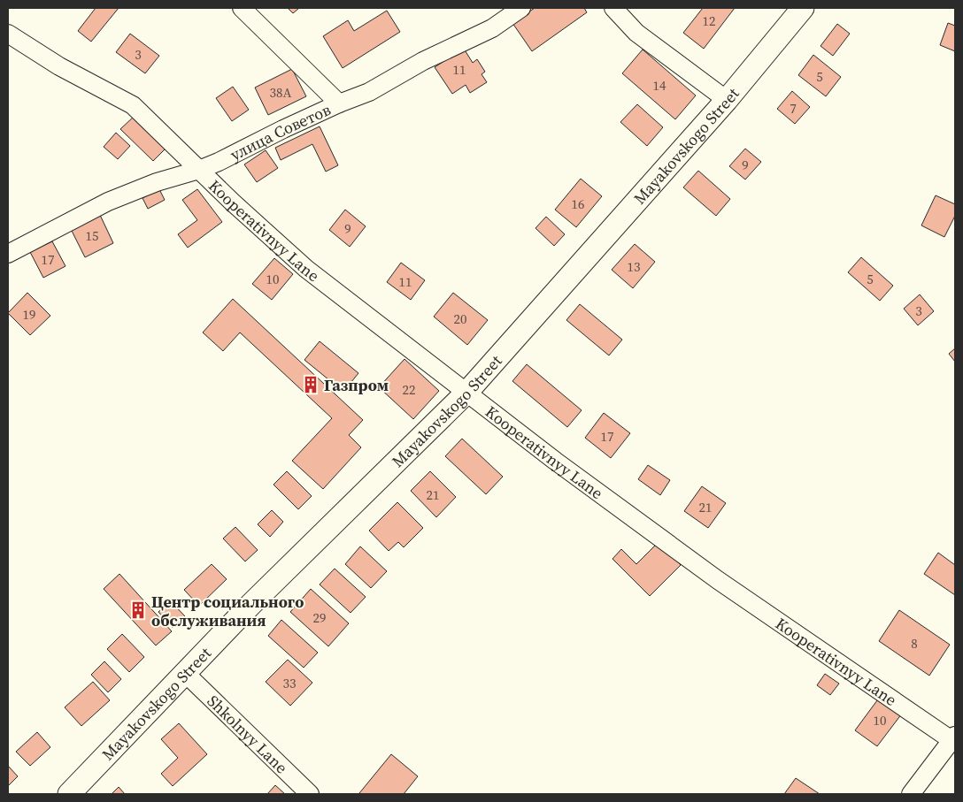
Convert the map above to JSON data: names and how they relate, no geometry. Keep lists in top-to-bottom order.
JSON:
{
  "streets": {
    "street": [
      "улица Советов",
      "Mayakovskogo Street",
      "Kooperativnyy Lane",
      "Shkolnyy Lane"
    ]
  },
  "crossings": [
    ["улица Советов", "Kooperativnyy Lane"],
    ["Mayakovskogo Street", "Kooperativnyy Lane"],
    ["Mayakovskogo Street", "Shkolnyy Lane"]
  ],
  "places": {
    "building": ["Газпром", "Центр социального обслуживания"]
  },
  "house_numbers": [
    "12",
    "3",
    "11",
    "5",
    "14",
    "38А",
    "7",
    "9",
    "16",
    "9",
    "15",
    "17",
    "13",
    "10",
    "5",
    "11",
    "3",
    "19",
    "20",
    "22",
    "17",
    "21",
    "21",
    "29",
    "8",
    "33",
    "10"
  ]
}
